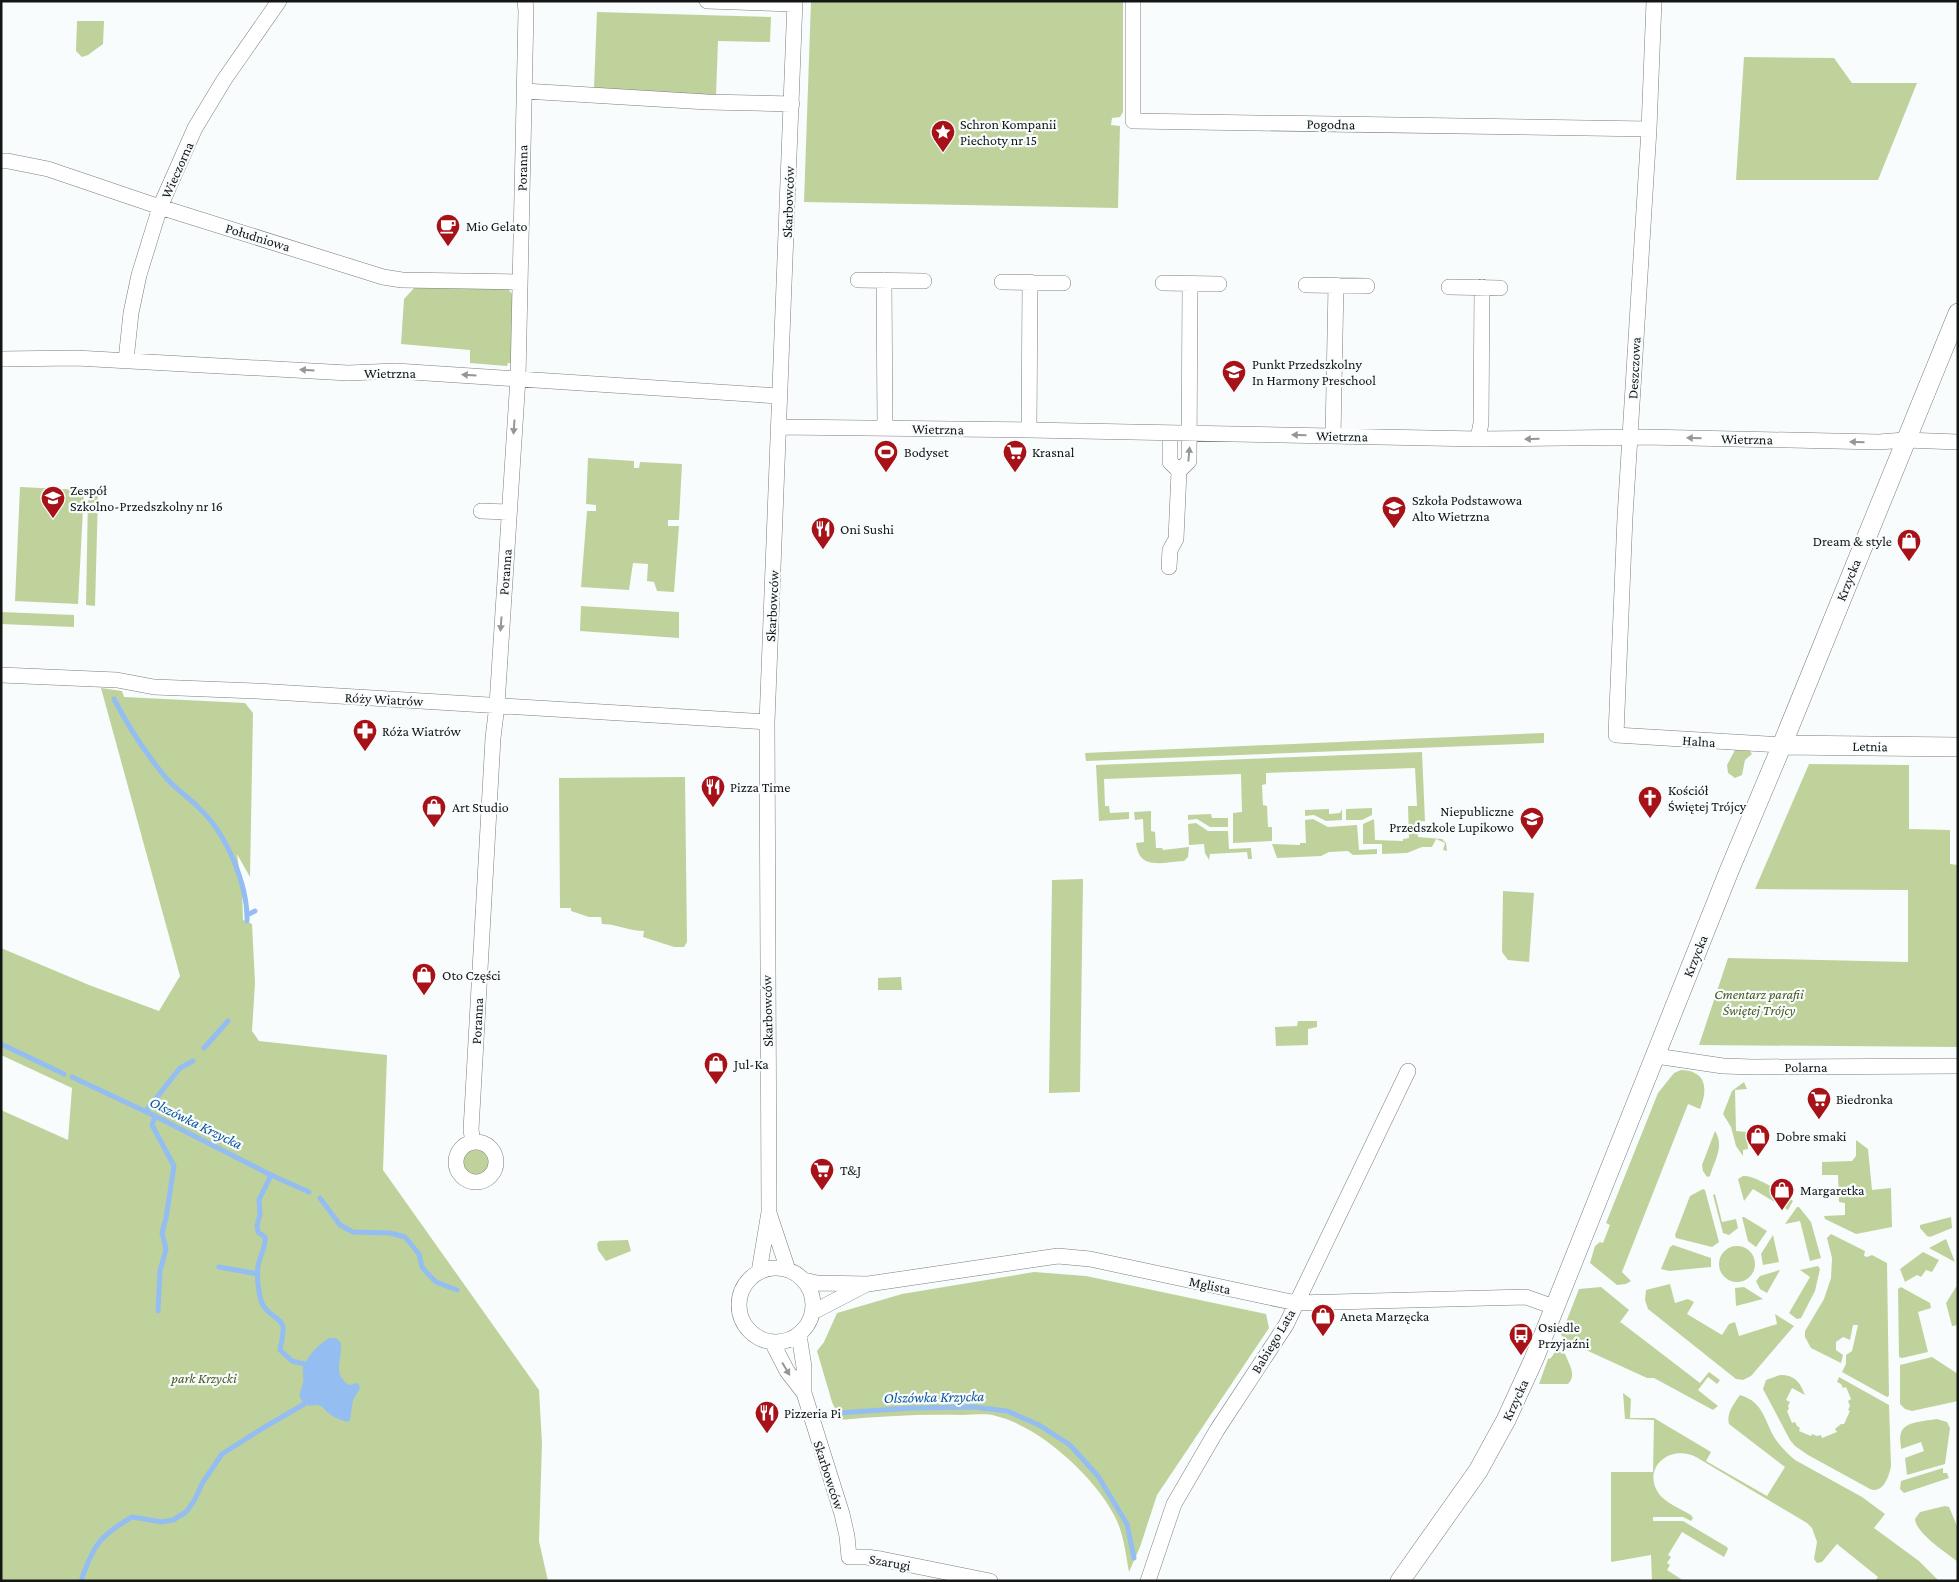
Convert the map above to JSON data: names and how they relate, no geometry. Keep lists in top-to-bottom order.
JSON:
{
  "streets": {
    "street": [
      "Pogodna",
      "Poranna",
      "Wieczorna",
      "Skarbowców",
      "Południowa",
      "Deszczowa",
      "Wietrzna",
      "Krzycka",
      "Róży Wiatrów",
      "Halna",
      "Letnia",
      "Polarna",
      "Mglista",
      "Babiego Lata",
      "Szarugi"
    ]
  },
  "crossings": [
    ["Pogodna", "Deszczowa"],
    ["Poranna", "Południowa"],
    ["Poranna", "Wietrzna"],
    ["Poranna", "Róży Wiatrów"],
    ["Wieczorna", "Południowa"],
    ["Wieczorna", "Wietrzna"],
    ["Skarbowców", "Wietrzna"],
    ["Skarbowców", "Róży Wiatrów"],
    ["Skarbowców", "Mglista"],
    ["Skarbowców", "Szarugi"],
    ["Deszczowa", "Wietrzna"],
    ["Deszczowa", "Halna"],
    ["Wietrzna", "Krzycka"],
    ["Krzycka", "Halna"],
    ["Krzycka", "Letnia"],
    ["Krzycka", "Polarna"],
    ["Krzycka", "Mglista"],
    ["Halna", "Letnia"],
    ["Mglista", "Babiego Lata"]
  ],
  "one_way": ["Wietrzna"],
  "water": ["Olszówka Krzycka"],
  "parks": ["Cmentarz parafii Świętej Trójcy", "park Krzycki"],
  "places": {
    "place": ["Schron Kompanii Piechoty nr 15"],
    "cafe": ["Mio Gelato"],
    "school or university": [
      "Punkt Przedszkolny In Harmony Preschool",
      "Zespół Szkolno-Przedszkolny nr 16",
      "Szkoła Podstawowa Alto Wietrzna",
      "Niepubliczne Przedszkole Lupikowo"
    ],
    "sports": ["Bodyset"],
    "supermarket": ["Krasnal", "Biedronka", "T&J"],
    "restaurant": ["Oni Sushi", "Pizza Time", "Pizzeria Pi"],
    "shop": [
      "Dream & style",
      "Art Studio",
      "Oto Części",
      "Jul-Ka",
      "Dobre smaki",
      "Margaretka",
      "Aneta Marzęcka"
    ],
    "pharmacy": ["Róża Wiatrów"],
    "church": ["Kościół Świętej Trójcy"],
    "bus stop": ["Osiedle Przyjaźni"]
  }
}
